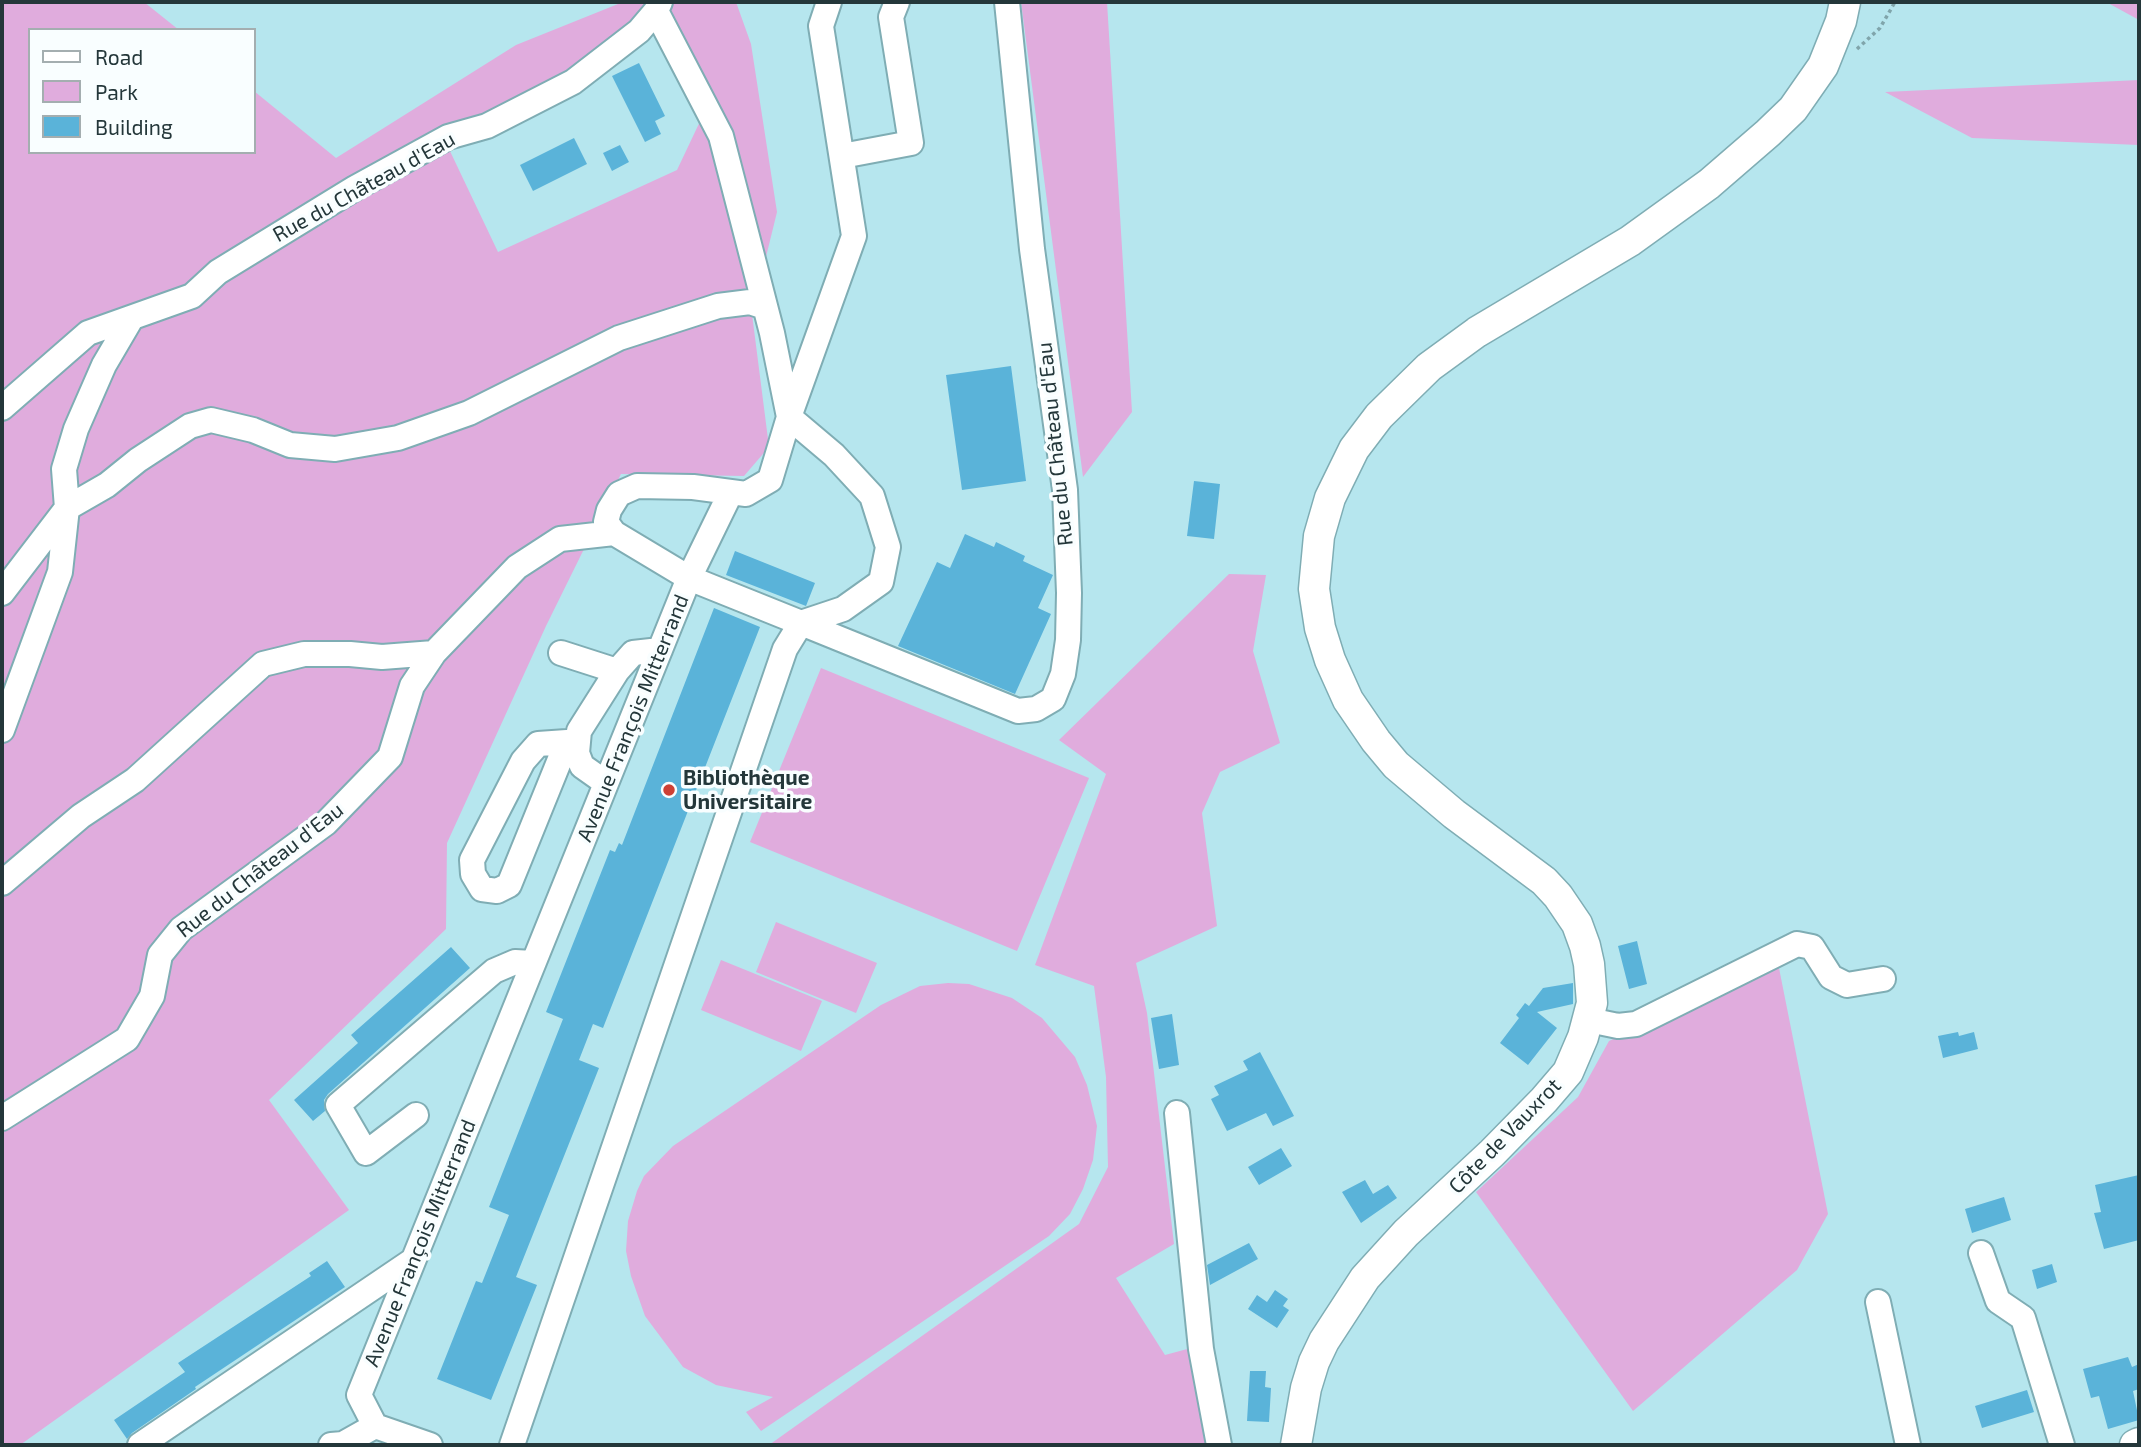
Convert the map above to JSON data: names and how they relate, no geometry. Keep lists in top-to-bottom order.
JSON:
{
  "streets": {
    "main road": ["Côte de Vauxrot"],
    "street": ["Rue du Château d'Eau", "Avenue François Mitterrand"]
  },
  "crossings": [
    ["Rue du Château d'Eau", "Avenue François Mitterrand"]
  ],
  "places": ["Bibliothèque Universitaire"],
  "legend": ["Road", "Park", "Building"]
}
